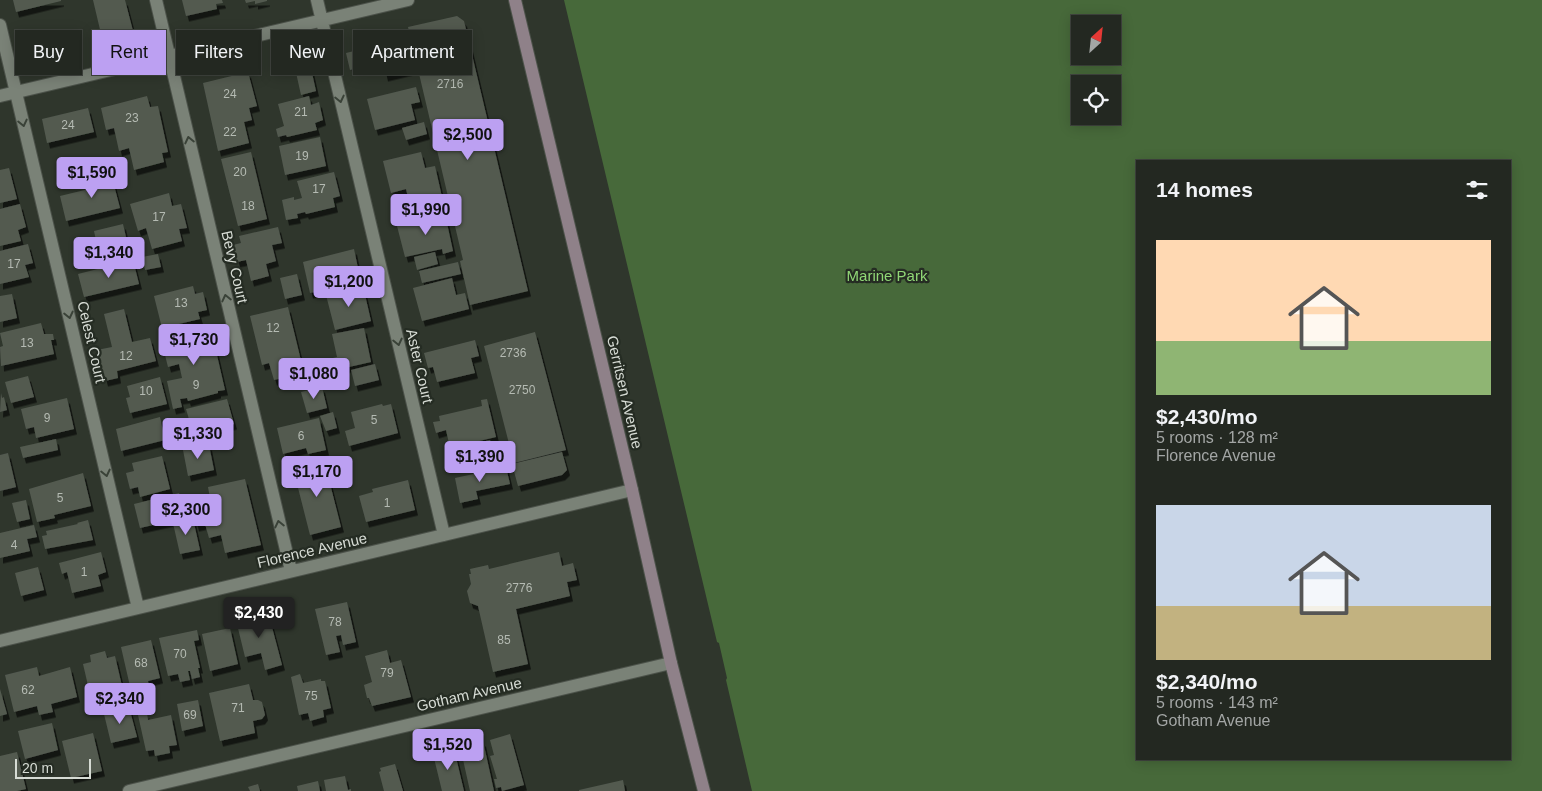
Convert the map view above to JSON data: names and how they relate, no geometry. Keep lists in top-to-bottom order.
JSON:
{
  "streets": {
    "main road": ["Gerritsen Avenue"],
    "street": [
      "Bevy Court",
      "Celest Court",
      "Aster Court",
      "Florence Avenue",
      "Gotham Avenue"
    ]
  },
  "crossings": [
    ["Bevy Court", "Florence Avenue"],
    ["Celest Court", "Florence Avenue"],
    ["Aster Court", "Florence Avenue"],
    ["Gerritsen Avenue", "Florence Avenue"],
    ["Gerritsen Avenue", "Gotham Avenue"]
  ],
  "one_way": ["Bevy Court", "Celest Court", "Aster Court"],
  "parks": ["Marine Park"],
  "house_numbers": [
    "2716",
    "24",
    "21",
    "23",
    "24",
    "22",
    "19",
    "20",
    "17",
    "18",
    "17",
    "17",
    "13",
    "12",
    "13",
    "2736",
    "12",
    "9",
    "2750",
    "10",
    "9",
    "5",
    "6",
    "5",
    "1",
    "4",
    "1",
    "2776",
    "78",
    "85",
    "70",
    "68",
    "79",
    "62",
    "75",
    "71",
    "69"
  ],
  "scale_bar": "20 m",
  "north": "top right",
  "page": {
    "chip": [
      "Buy",
      "Rent",
      "Filters",
      "New",
      "Apartment"
    ],
    "price": [
      "$2,500",
      "$1,590",
      "$1,990",
      "$1,340",
      "$1,200",
      "$1,730",
      "$1,080",
      "$1,330",
      "$1,390",
      "$1,170",
      "$2,300",
      "$2,430",
      "$2,340",
      "$1,520"
    ],
    "heading": "14 homes",
    "list": [
      {
        "name": "$2,430/mo",
        "note": "5 rooms · 128 m² · Florence Avenue"
      },
      {
        "name": "$2,340/mo",
        "note": "5 rooms · 143 m² · Gotham Avenue"
      }
    ],
    "scale": "20 m"
  }
}
